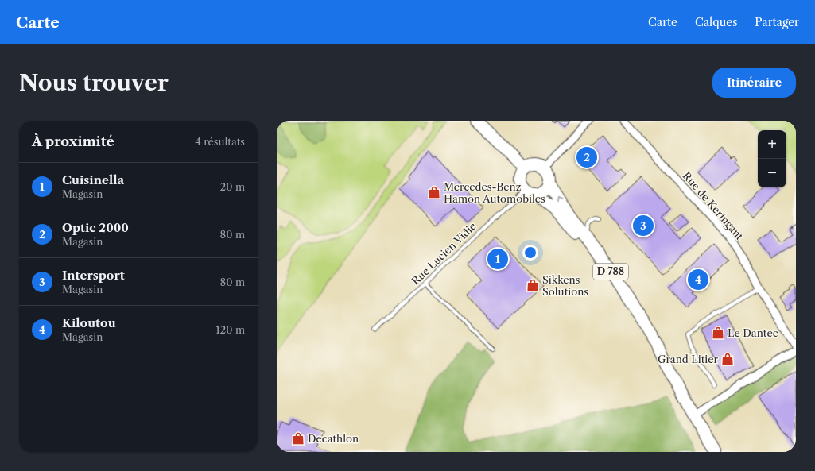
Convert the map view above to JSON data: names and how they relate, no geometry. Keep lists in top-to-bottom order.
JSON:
{
  "streets": {
    "main road": ["D 788"],
    "street": ["Rue de Keringant"],
    "lane": ["Rue Lucien Vidie"]
  },
  "crossings": [
    ["Rue Lucien Vidie", "D 788"]
  ],
  "places": {
    "shop": [
      "Mercedes-Benz Hamon Automobiles",
      "Sikkens Solutions",
      "Le Dantec",
      "Grand Litier",
      "Decathlon"
    ]
  },
  "page": {
    "header": "Carte",
    "nav": ["Carte", "Calques", "Partager"],
    "buttons": "Itinéraire",
    "title": "Nous trouver",
    "heading": ["À proximité", "4 résultats"],
    "map_buttons": ["+", "−"],
    "pins": [
      "2",
      "3",
      "1",
      "4"
    ],
    "list": [
      {
        "mark": "1",
        "name": "Cuisinella",
        "note": "Magasin",
        "value": "20 m"
      },
      {
        "mark": "2",
        "name": "Optic 2000",
        "note": "Magasin",
        "value": "80 m"
      },
      {
        "mark": "3",
        "name": "Intersport",
        "note": "Magasin",
        "value": "80 m"
      },
      {
        "mark": "4",
        "name": "Kiloutou",
        "note": "Magasin",
        "value": "120 m"
      }
    ]
  }
}
